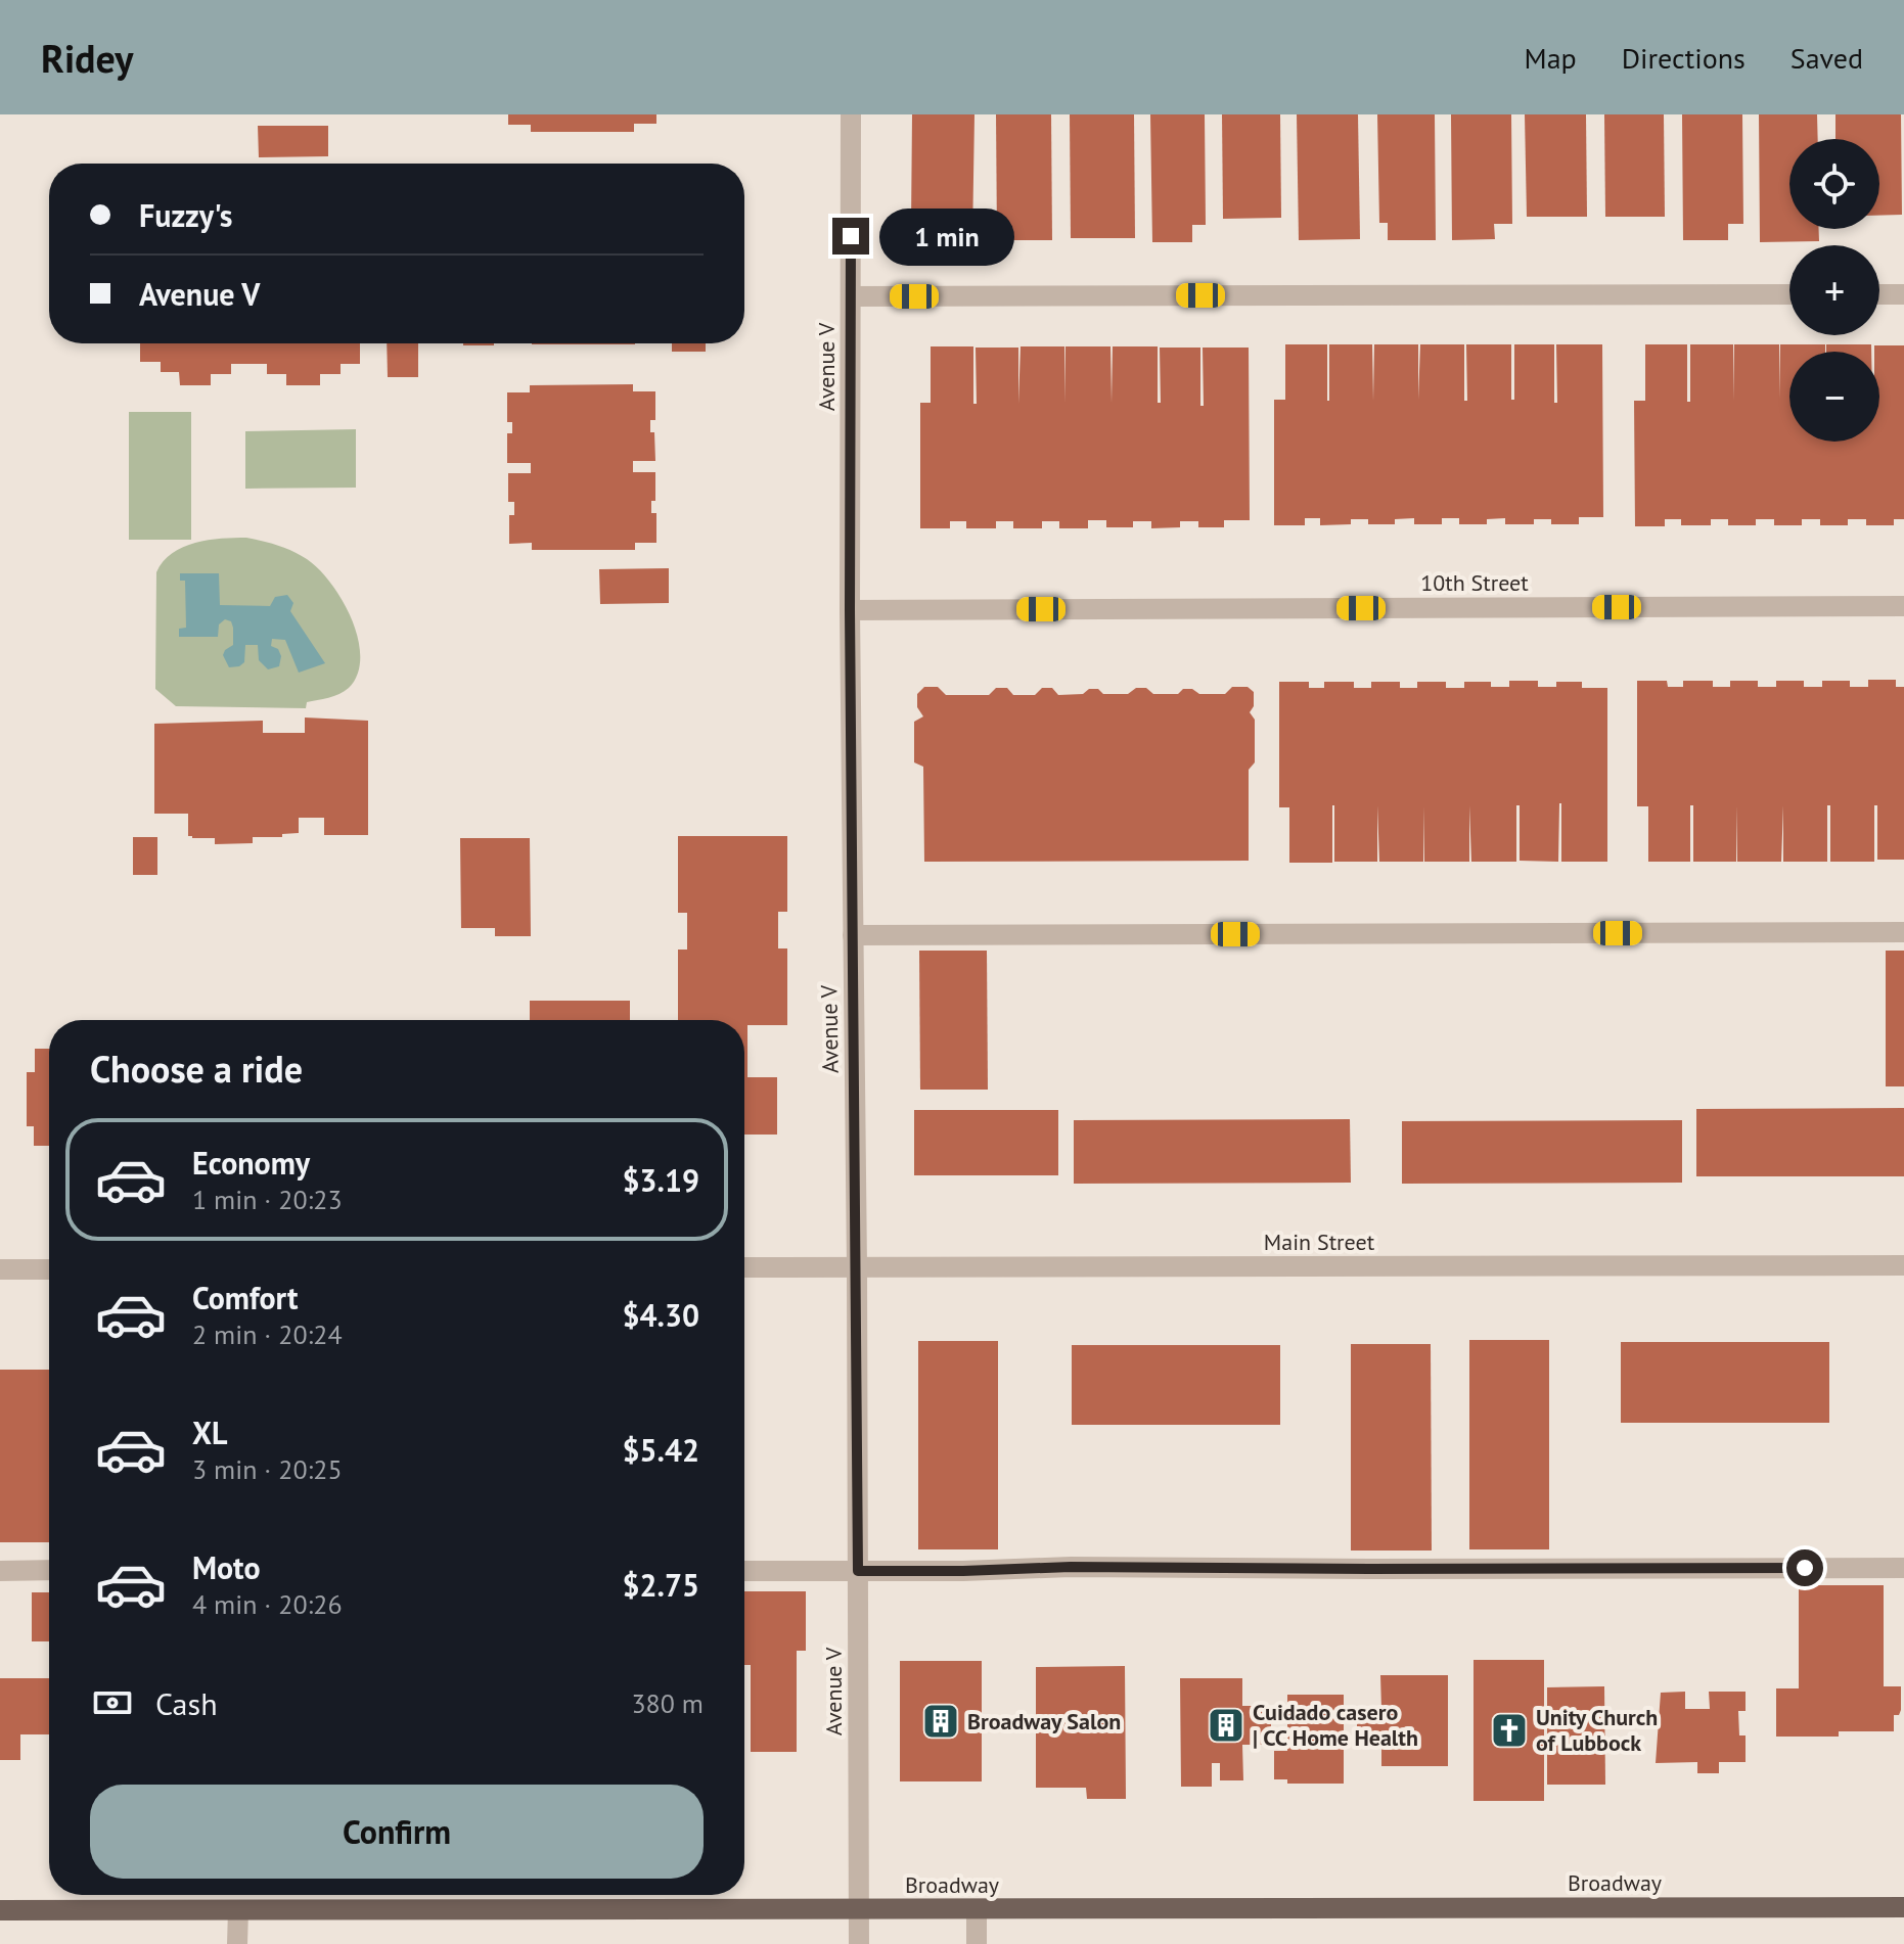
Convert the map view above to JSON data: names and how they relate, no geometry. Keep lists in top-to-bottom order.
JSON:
{
  "streets": {
    "main road": ["Broadway"],
    "street": ["Avenue V", "10th Street", "Main Street"]
  },
  "crossings": [
    ["Avenue V", "10th Street"],
    ["Avenue V", "Main Street"],
    ["Avenue V", "Broadway"]
  ],
  "places": {
    "building": ["Broadway Salon", "Cuidado casero | CC Home Health"],
    "church": ["Unity Church of Lubbock"]
  },
  "page": {
    "header": "Ridey",
    "nav": ["Map", "Directions", "Saved"],
    "map_buttons": ["+", "−"],
    "banner": ["Fuzzy's", "Avenue V"],
    "bubble": "1 min",
    "heading": "Choose a ride",
    "list": [
      {
        "name": "Economy",
        "note": "1 min · 20:23",
        "value": "$3.19"
      },
      {
        "name": "Comfort",
        "note": "2 min · 20:24",
        "value": "$4.30"
      },
      {
        "name": "XL",
        "note": "3 min · 20:25",
        "value": "$5.42"
      },
      {
        "name": "Moto",
        "note": "4 min · 20:26",
        "value": "$2.75"
      }
    ],
    "pay": ["Cash", "380 m"],
    "buttons": "Confirm"
  }
}
